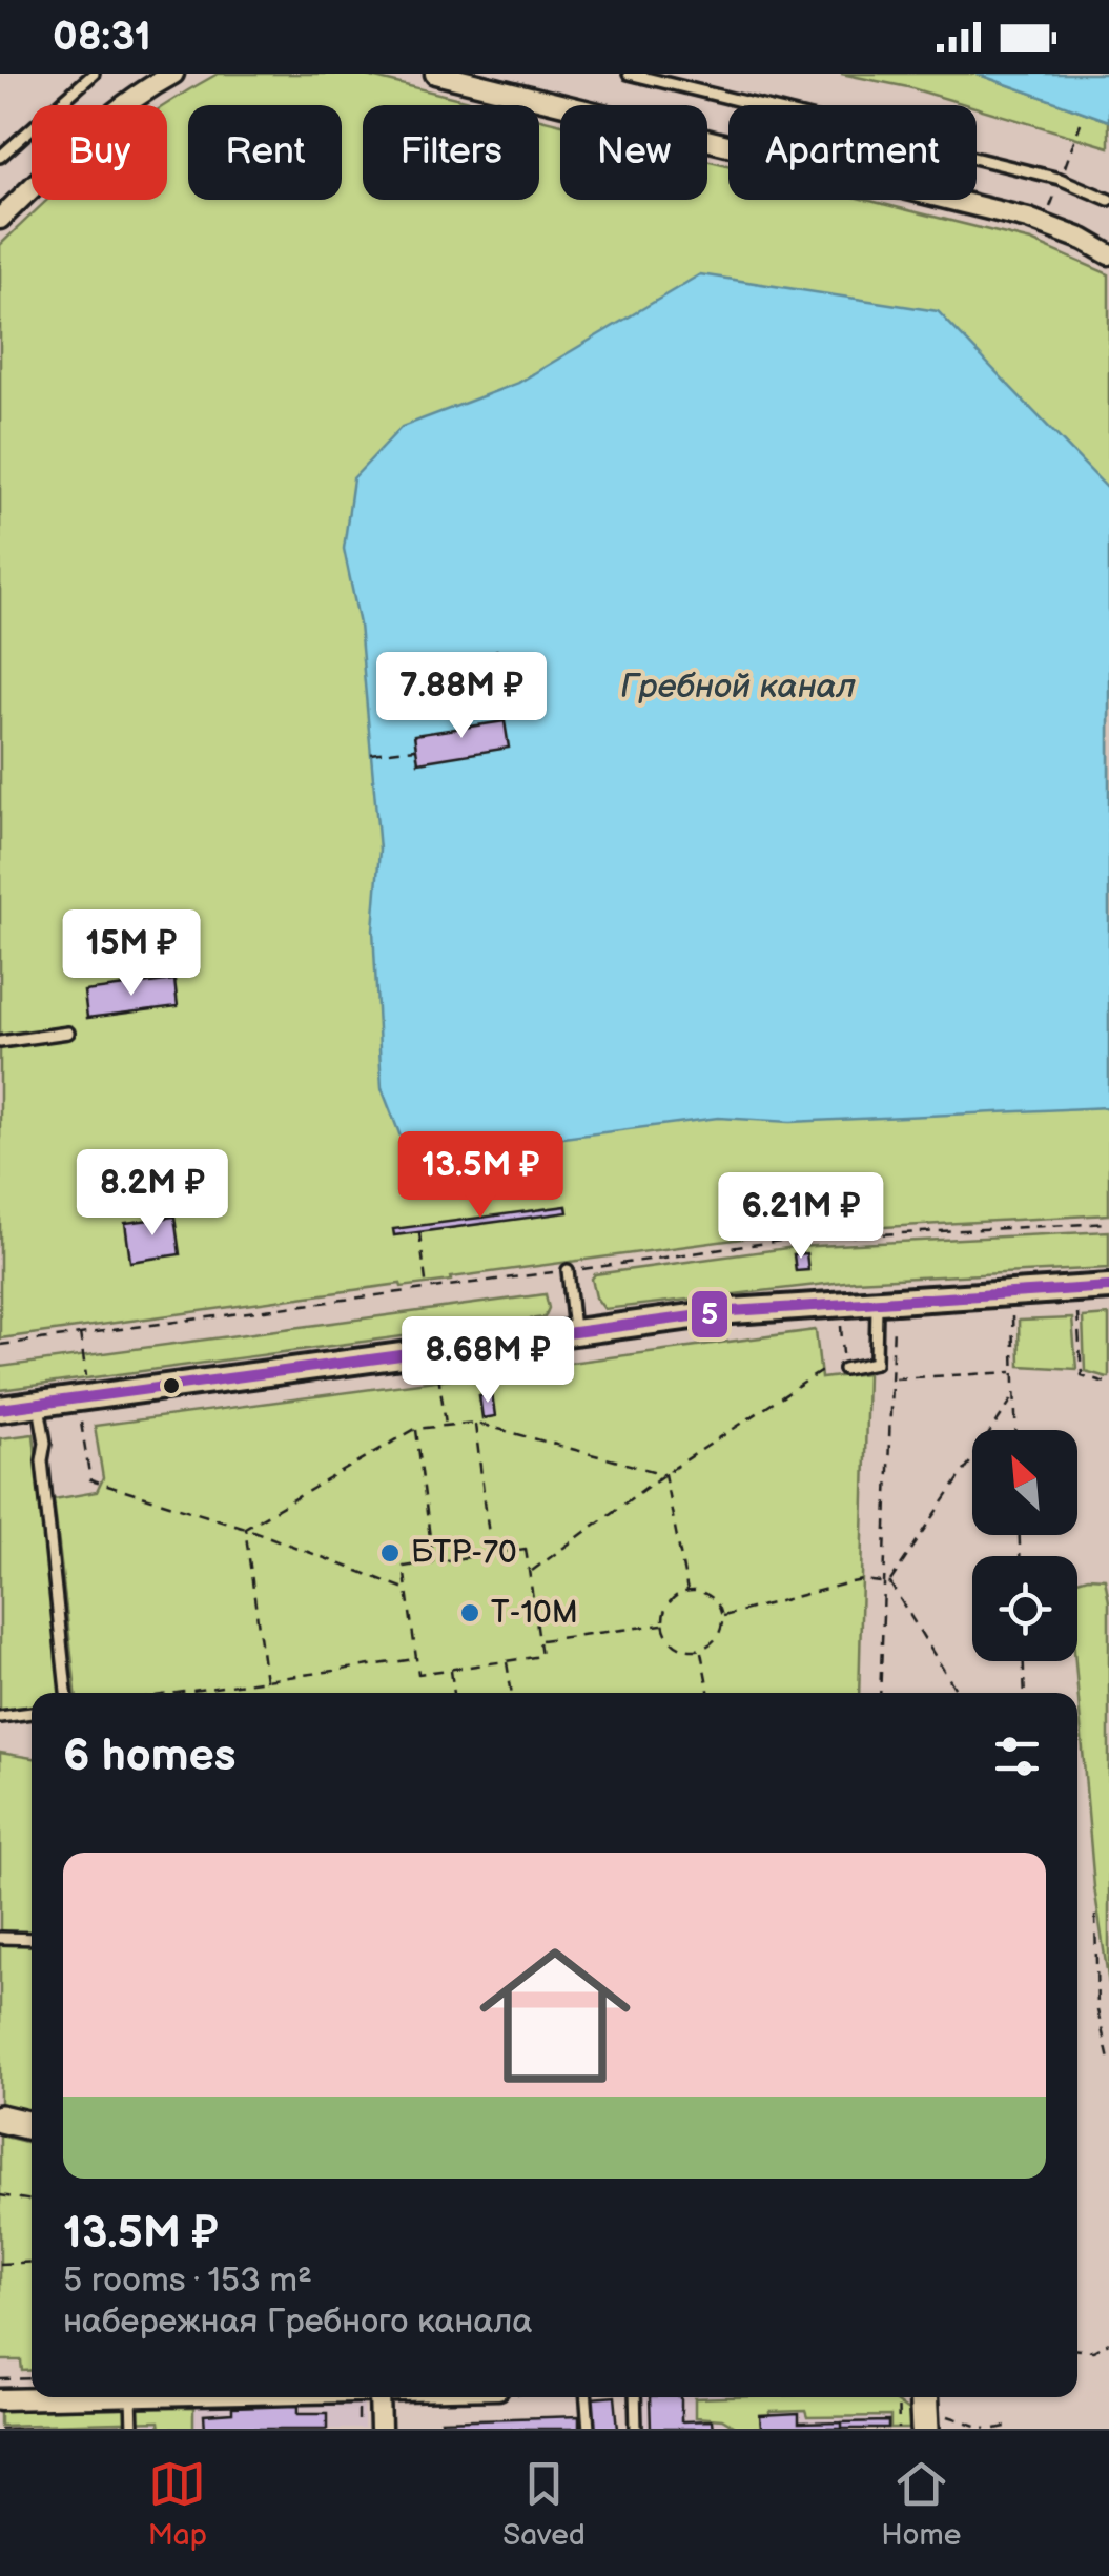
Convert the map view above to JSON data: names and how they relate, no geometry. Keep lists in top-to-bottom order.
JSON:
{
  "water": ["Гребной канал"],
  "places": ["БТР-70", "Т-10М"],
  "lines": ["transit line 5"],
  "north": "top left",
  "page": {
    "status": "08:31",
    "chip": [
      "Buy",
      "Rent",
      "Filters",
      "New",
      "Apartment"
    ],
    "price": [
      "7.88M ₽",
      "15M ₽",
      "13.5M ₽",
      "8.2M ₽",
      "6.21M ₽",
      "8.68M ₽"
    ],
    "heading": "6 homes",
    "list": [
      {
        "name": "13.5M ₽",
        "note": "5 rooms · 153 m² · набережная Гребного канала"
      }
    ],
    "tabs": ["Map", "Saved", "Home"]
  }
}
